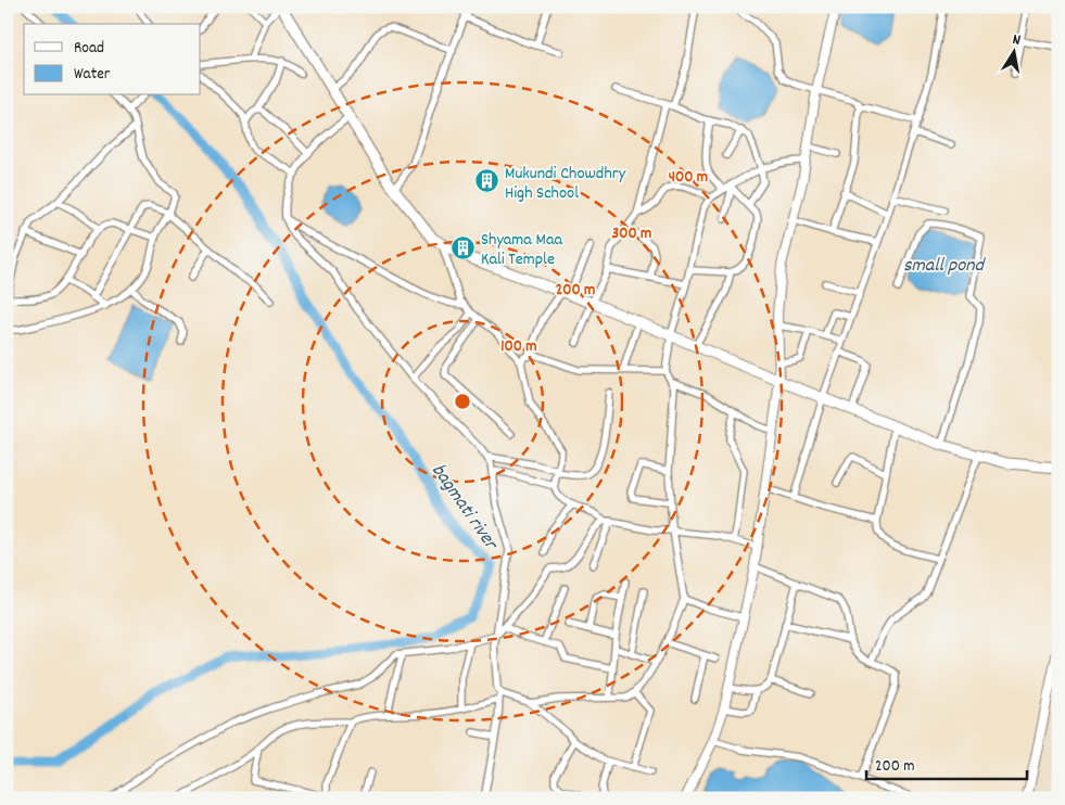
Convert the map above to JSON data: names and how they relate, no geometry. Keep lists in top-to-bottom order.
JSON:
{
  "water": ["small pond", "bagmati river"],
  "places": {
    "building": ["Mukundi Chowdhry High School", "Shyama Maa Kali Temple"]
  },
  "legend": ["Road", "Water"],
  "scale_bar": "200 m",
  "north": "top",
  "rings": [
    "400 m",
    "300 m",
    "200 m",
    "100 m"
  ]
}
